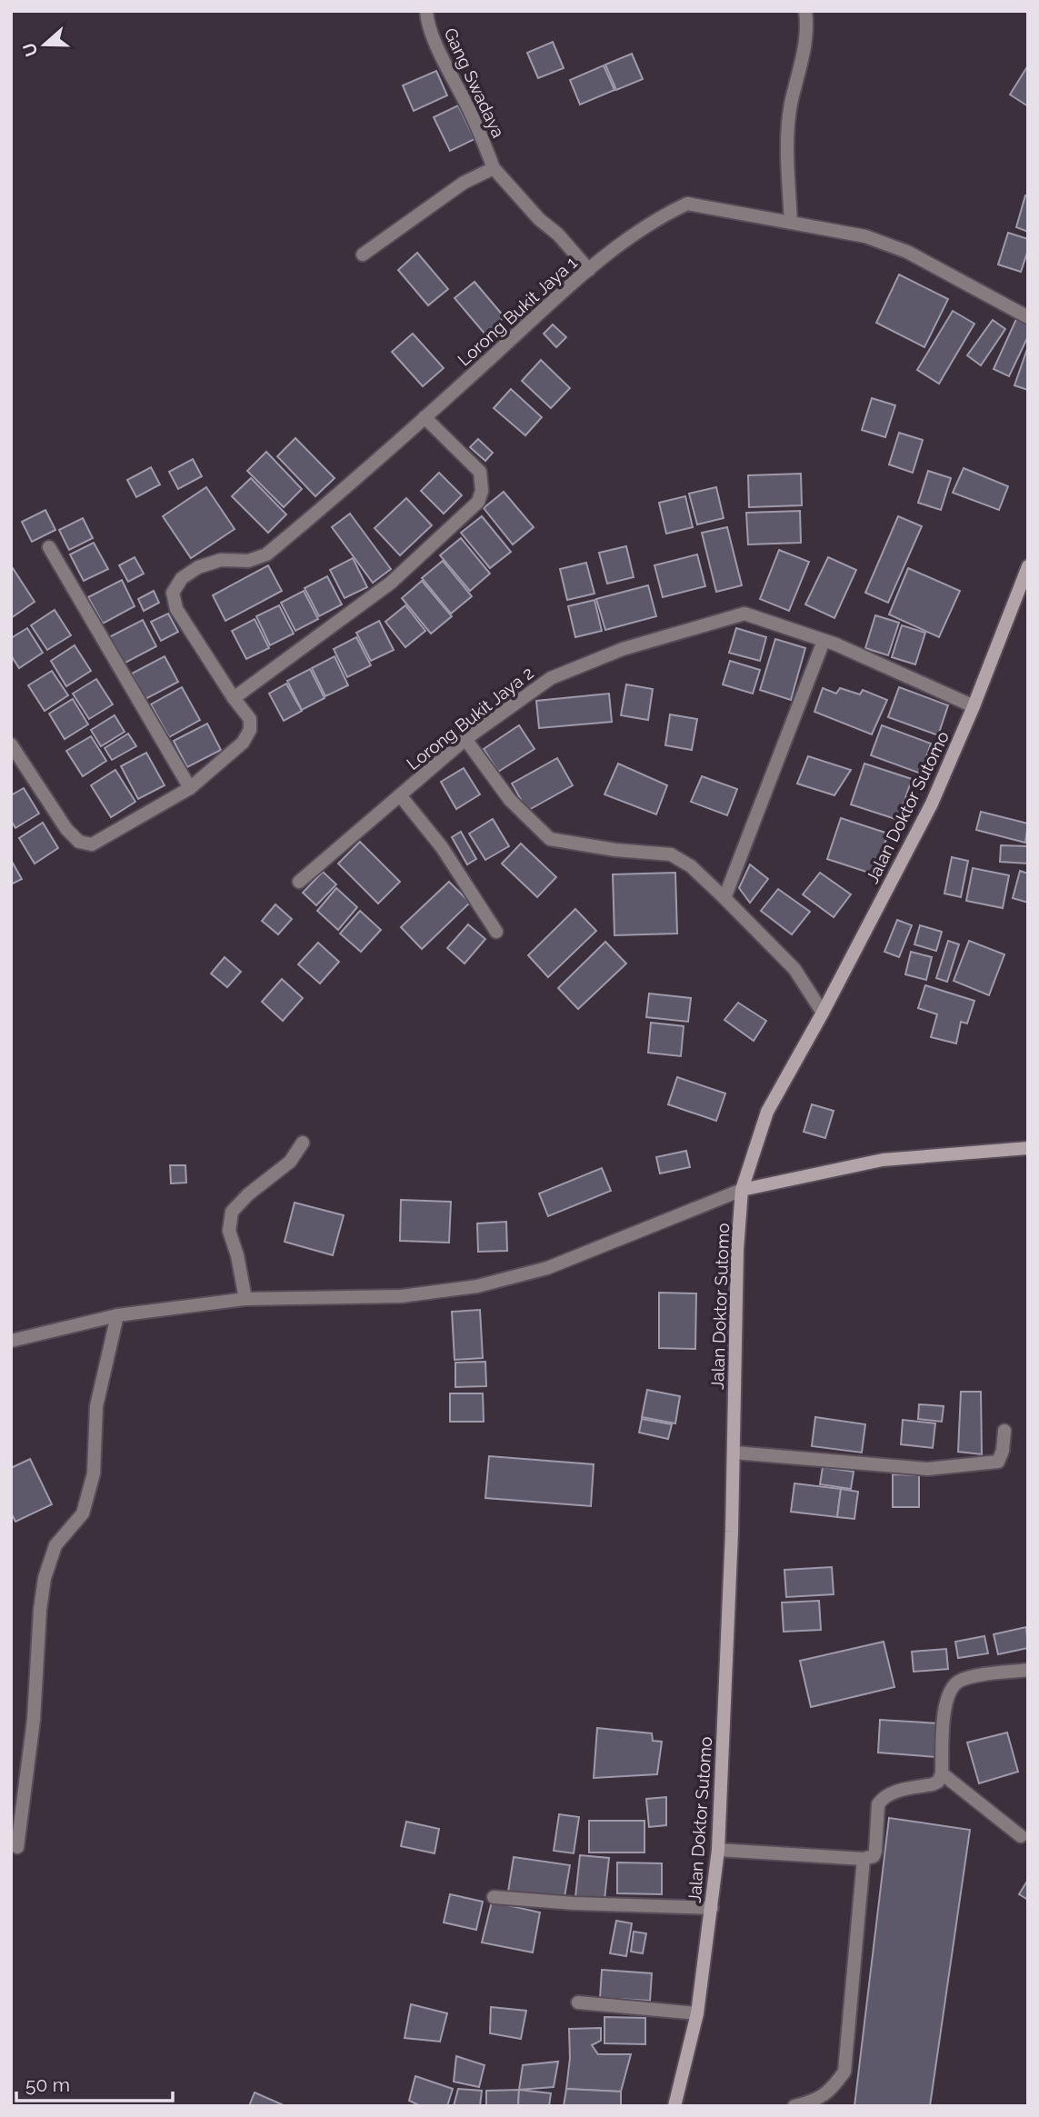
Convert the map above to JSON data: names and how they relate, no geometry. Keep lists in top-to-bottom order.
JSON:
{
  "streets": {
    "street": [
      "Gang Swadaya",
      "Lorong Bukit Jaya 1",
      "Lorong Bukit Jaya 2",
      "Jalan Doktor Sutomo"
    ]
  },
  "crossings": [
    ["Gang Swadaya", "Lorong Bukit Jaya 1"],
    ["Lorong Bukit Jaya 2", "Jalan Doktor Sutomo"]
  ],
  "scale_bar": "50 m",
  "north": "left"
}
